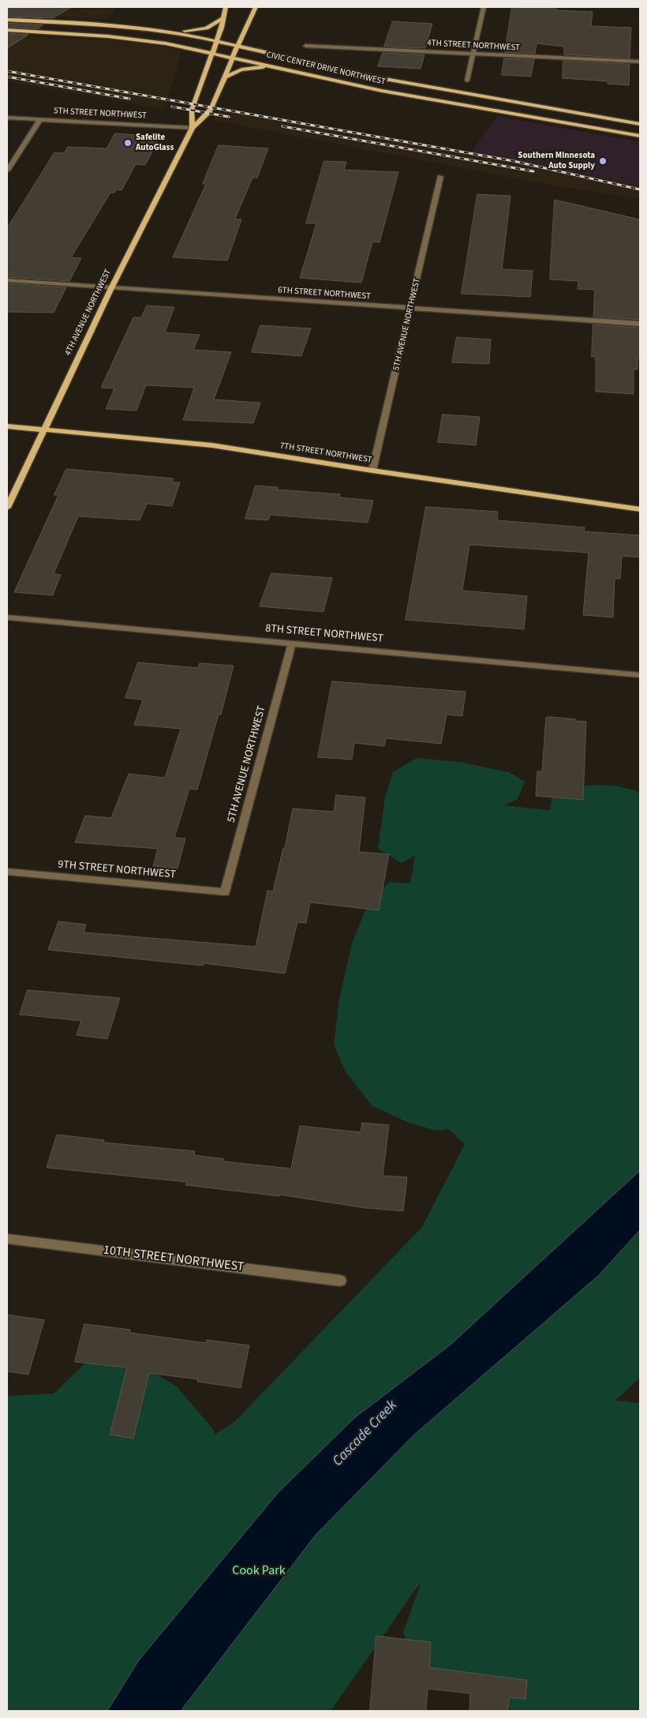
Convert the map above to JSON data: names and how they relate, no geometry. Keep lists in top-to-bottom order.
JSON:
{
  "streets": {
    "main road": ["CIVIC CENTER DRIVE NORTHWEST", "4TH AVENUE NORTHWEST", "7TH STREET NORTHWEST"],
    "street": [
      "4TH STREET NORTHWEST",
      "5TH STREET NORTHWEST",
      "6TH STREET NORTHWEST",
      "5TH AVENUE NORTHWEST",
      "8TH STREET NORTHWEST",
      "9TH STREET NORTHWEST",
      "10TH STREET NORTHWEST"
    ]
  },
  "crossings": [
    ["CIVIC CENTER DRIVE NORTHWEST", "4TH AVENUE NORTHWEST"],
    ["5TH STREET NORTHWEST", "4TH AVENUE NORTHWEST"],
    ["6TH STREET NORTHWEST", "4TH AVENUE NORTHWEST"],
    ["6TH STREET NORTHWEST", "5TH AVENUE NORTHWEST"],
    ["4TH AVENUE NORTHWEST", "7TH STREET NORTHWEST"],
    ["5TH AVENUE NORTHWEST", "7TH STREET NORTHWEST"],
    ["5TH AVENUE NORTHWEST", "8TH STREET NORTHWEST"],
    ["5TH AVENUE NORTHWEST", "9TH STREET NORTHWEST"]
  ],
  "water": ["Cascade Creek"],
  "parks": ["Cook Park"],
  "places": ["Safelite AutoGlass", "Southern Minnesota Auto Supply"]
}
